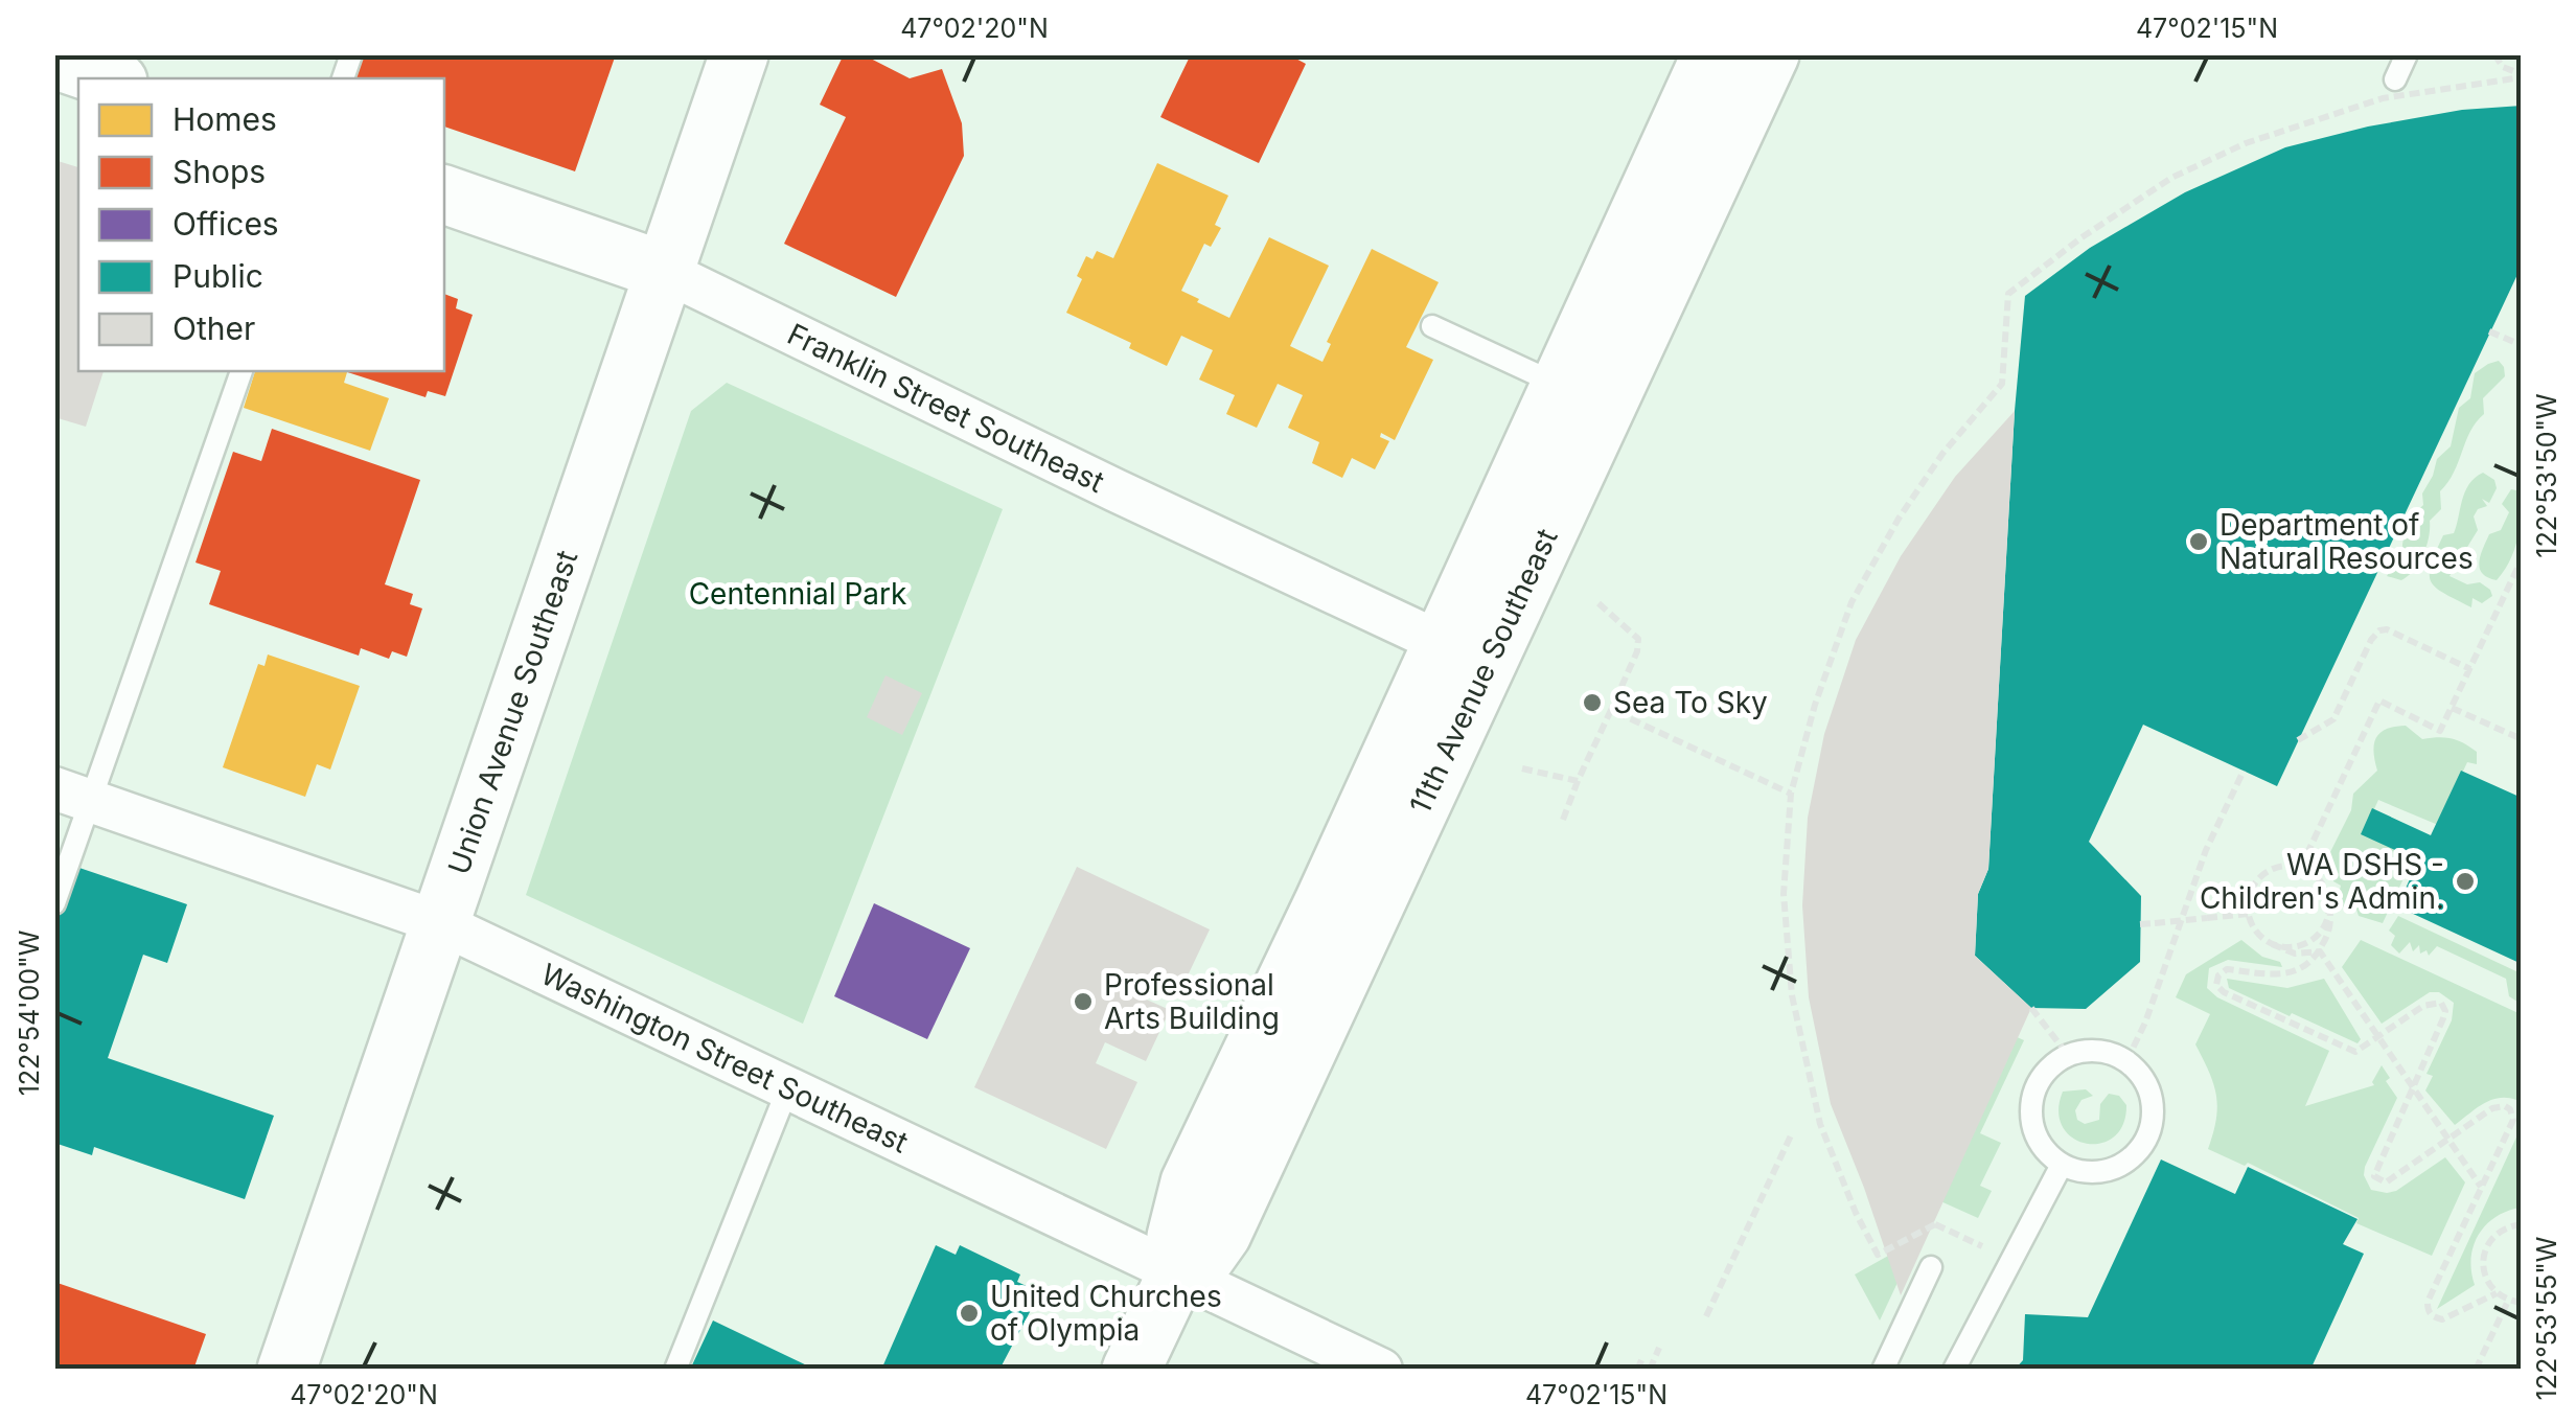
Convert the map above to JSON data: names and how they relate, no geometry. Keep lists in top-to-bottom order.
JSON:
{
  "streets": {
    "street": [
      "Franklin Street Southeast",
      "11th Avenue Southeast",
      "Union Avenue Southeast",
      "Washington Street Southeast"
    ]
  },
  "crossings": [
    ["Franklin Street Southeast", "11th Avenue Southeast"],
    ["Franklin Street Southeast", "Union Avenue Southeast"],
    ["11th Avenue Southeast", "Washington Street Southeast"],
    ["Union Avenue Southeast", "Washington Street Southeast"]
  ],
  "parks": ["Centennial Park"],
  "places": [
    "Department of Natural Resources",
    "Sea To Sky",
    "WA DSHS - Children's Admin.",
    "Professional Arts Building",
    "United Churches of Olympia"
  ],
  "legend": [
    "Homes",
    "Shops",
    "Offices",
    "Public",
    "Other"
  ],
  "coordinates": [
    "47°02'20\"N",
    "47°02'15\"N",
    "122°53'50\"W",
    "122°54'00\"W",
    "122°53'55\"W"
  ]
}
